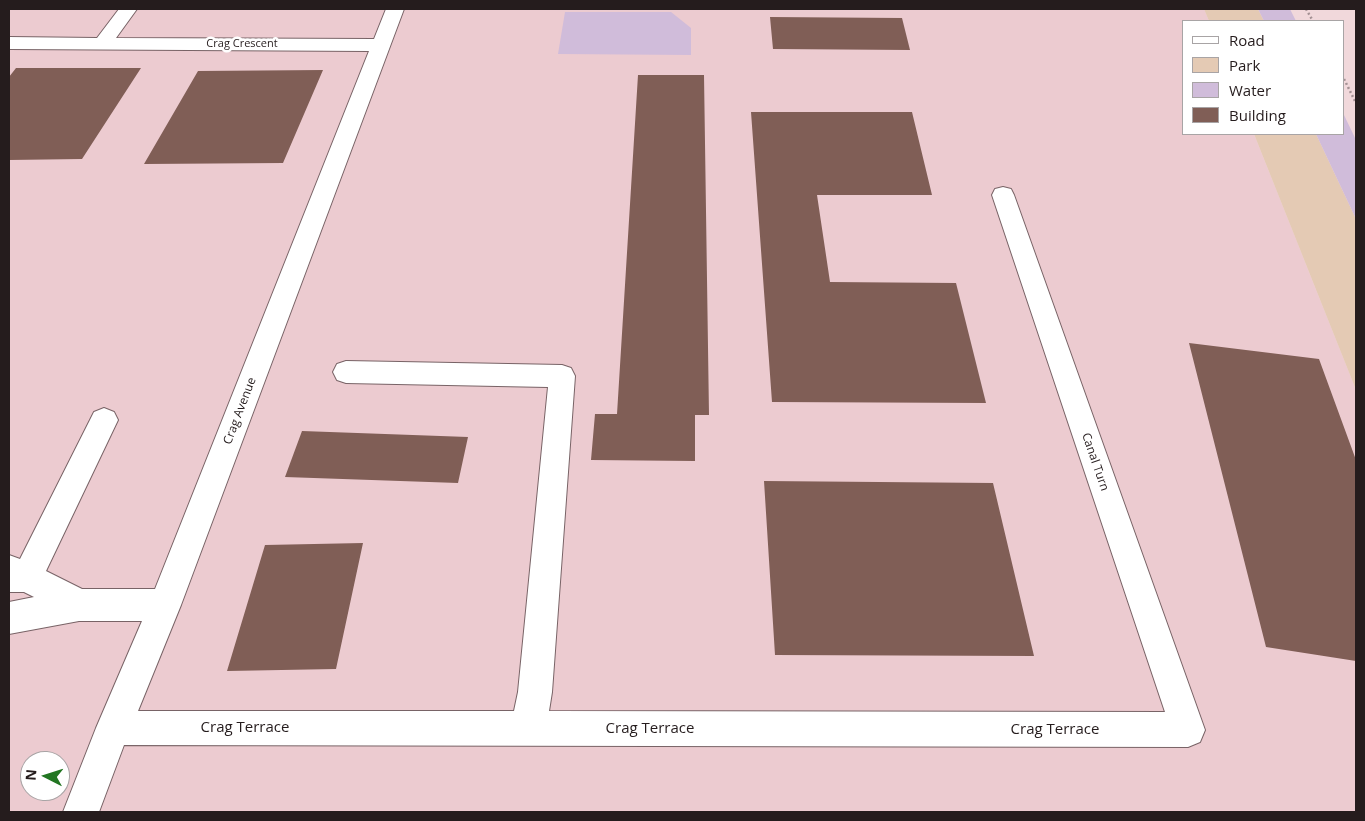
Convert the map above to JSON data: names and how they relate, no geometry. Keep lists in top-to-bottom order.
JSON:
{
  "streets": {
    "street": [
      "Crag Crescent",
      "Crag Avenue",
      "Canal Turn",
      "Crag Terrace"
    ]
  },
  "crossings": [
    ["Crag Crescent", "Crag Avenue"],
    ["Crag Avenue", "Crag Terrace"],
    ["Canal Turn", "Crag Terrace"]
  ],
  "legend": [
    "Road",
    "Park",
    "Water",
    "Building"
  ],
  "north": "left"
}
